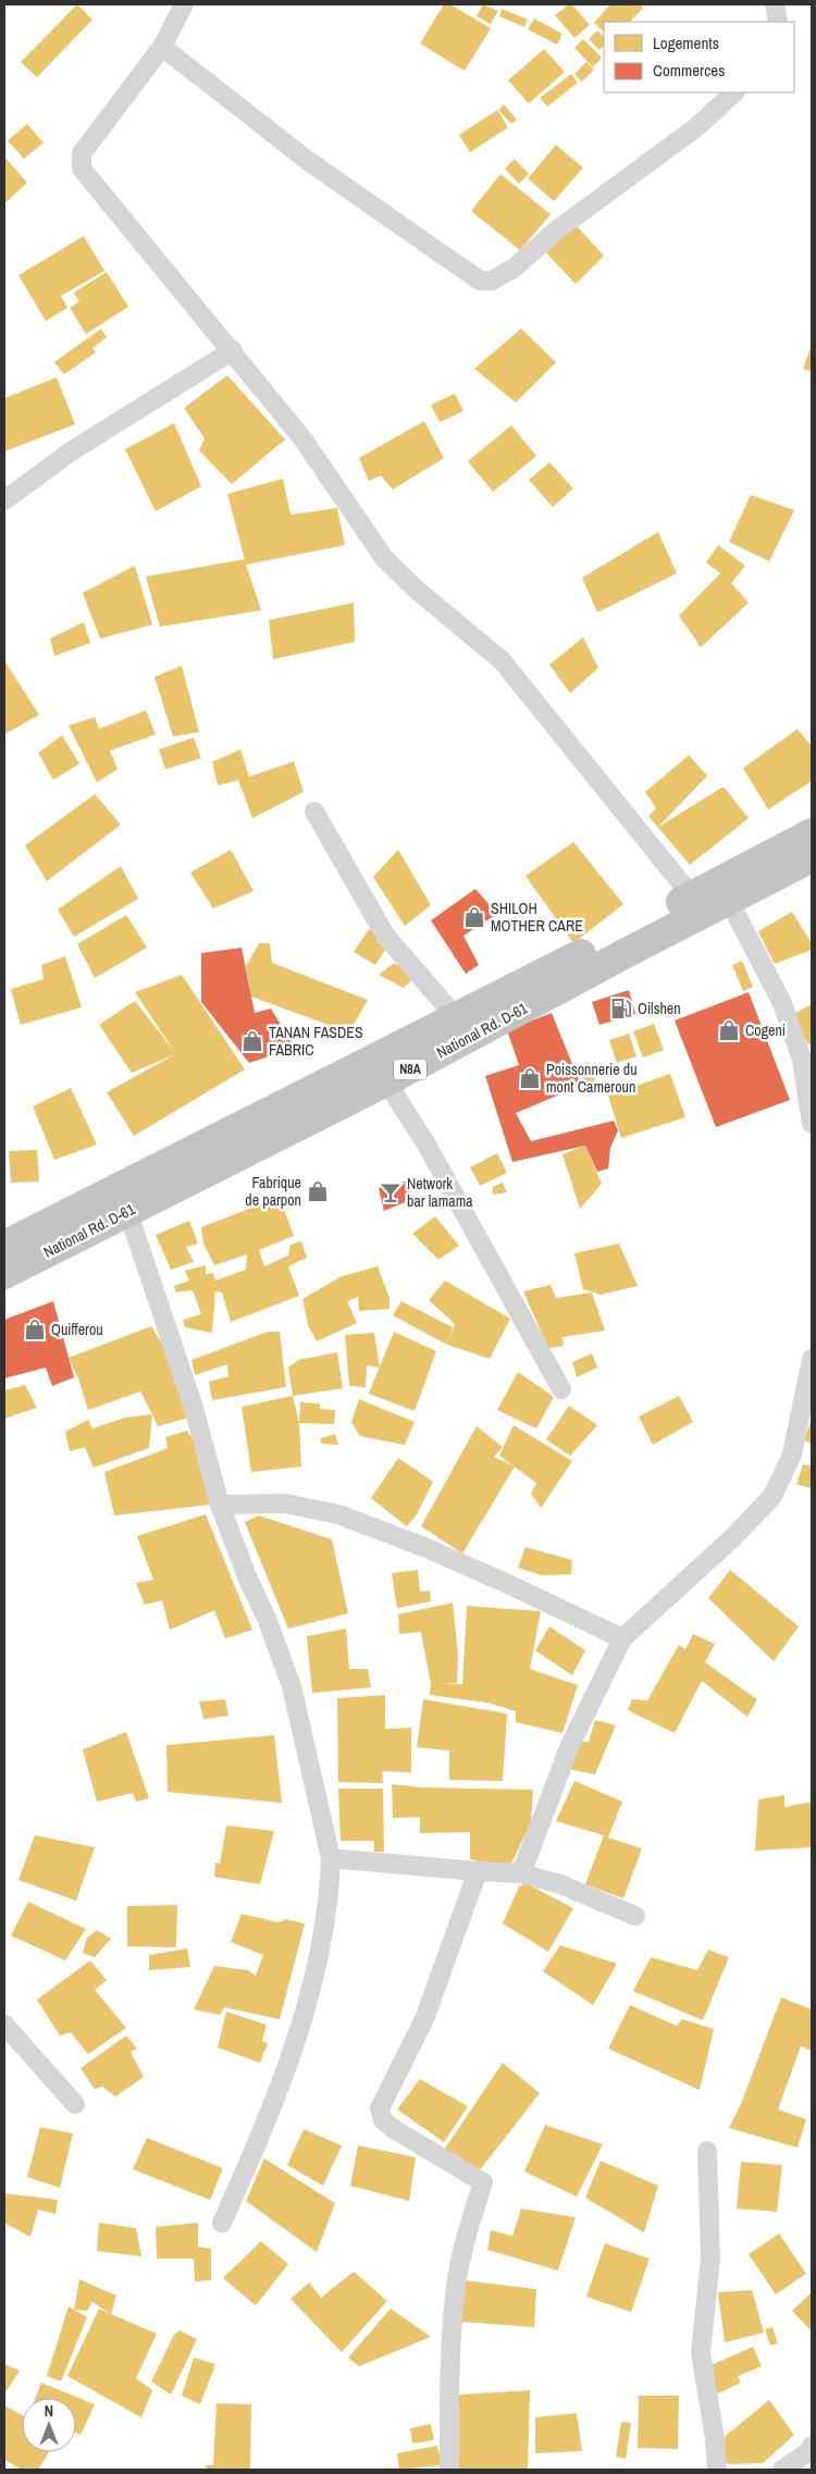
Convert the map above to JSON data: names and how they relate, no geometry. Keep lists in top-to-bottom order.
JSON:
{
  "streets": {
    "highway": ["National Rd. D-61", "N8A"]
  },
  "places": {
    "shop": [
      "SHILOH MOTHER CARE",
      "Cogeni",
      "TANAN FASDES FABRIC",
      "Poissonnerie du mont Cameroun",
      "Fabrique de parpon",
      "Quifferou"
    ],
    "fuel station": ["Oilshen"],
    "bar": ["Network bar lamama"]
  },
  "legend": ["Logements", "Commerces"],
  "north": "top"
}
